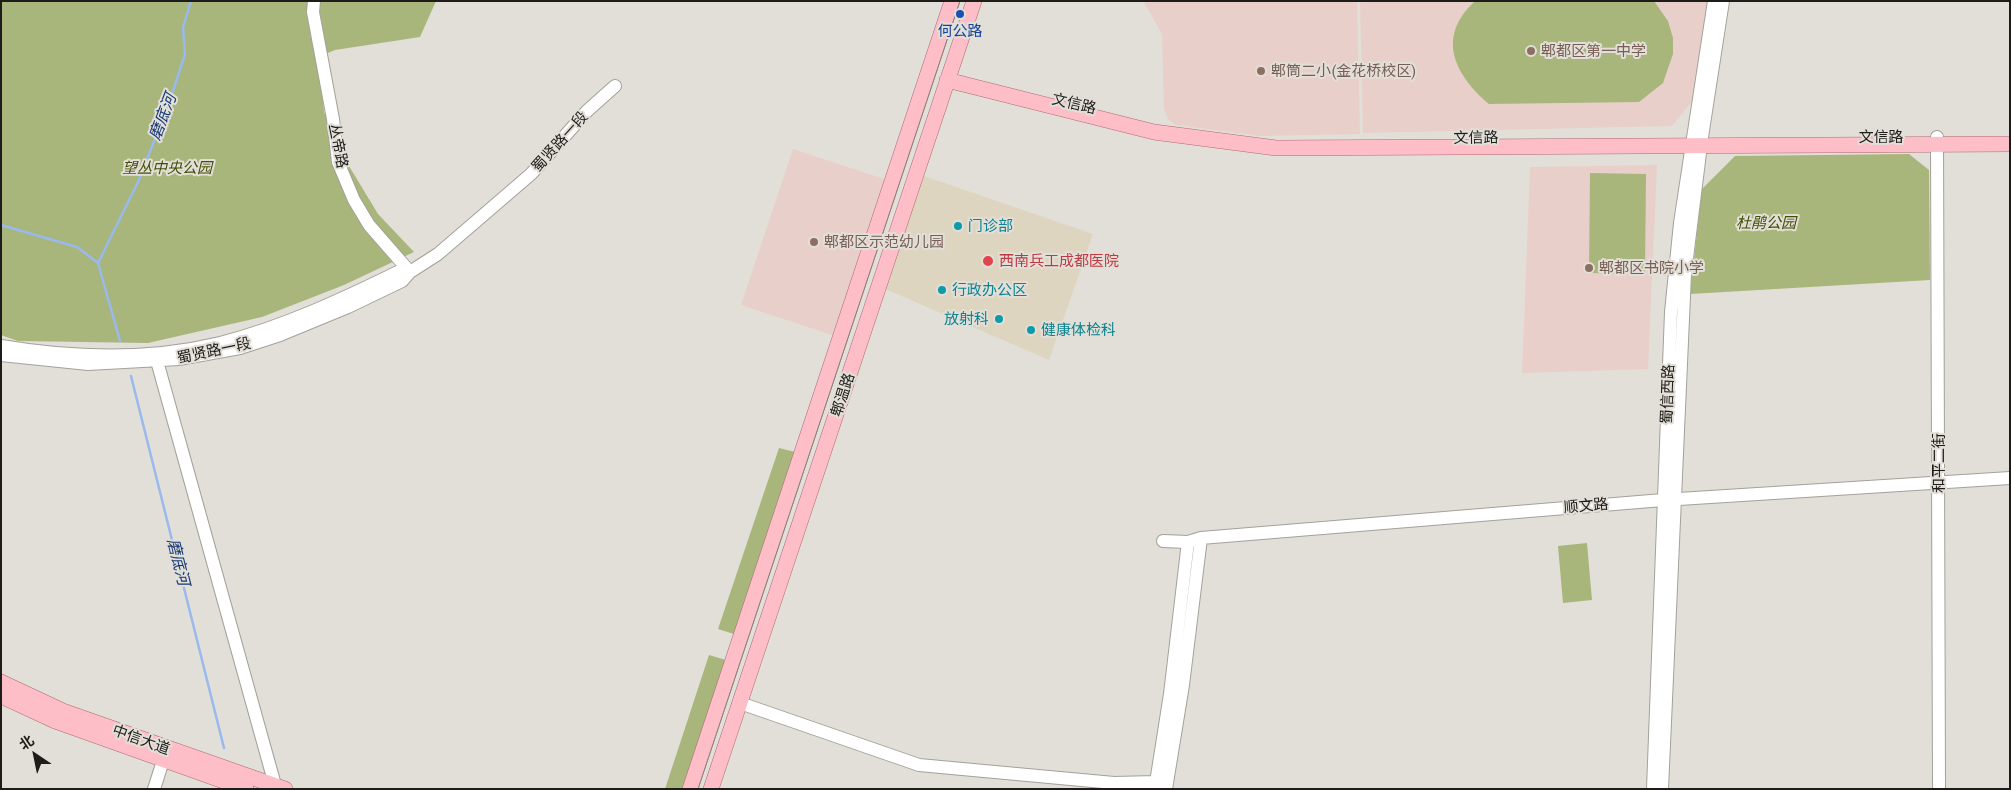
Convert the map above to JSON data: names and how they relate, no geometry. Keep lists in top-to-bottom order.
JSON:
{
  "streets": {
    "main road": ["文信路", "郫温路", "中信大道"],
    "street": [
      "蜀贤路一段",
      "丛帝路",
      "蜀信西路",
      "和平二街",
      "顺文路"
    ]
  },
  "crossings": [
    ["文信路", "蜀信西路"],
    ["文信路", "郫温路"],
    ["文信路", "和平二街"],
    ["蜀贤路一段", "丛帝路"],
    ["蜀信西路", "顺文路"],
    ["和平二街", "顺文路"]
  ],
  "water": ["磨底河"],
  "parks": ["望丛中央公园", "杜鹃公园"],
  "places": [
    "何公路",
    "郫都区第一中学",
    "郫筒二小(金花桥校区)",
    "门诊部",
    "郫都区示范幼儿园",
    "西南兵工成都医院",
    "郫都区书院小学",
    "行政办公区",
    "放射科",
    "健康体检科"
  ],
  "north": "top left"
}
